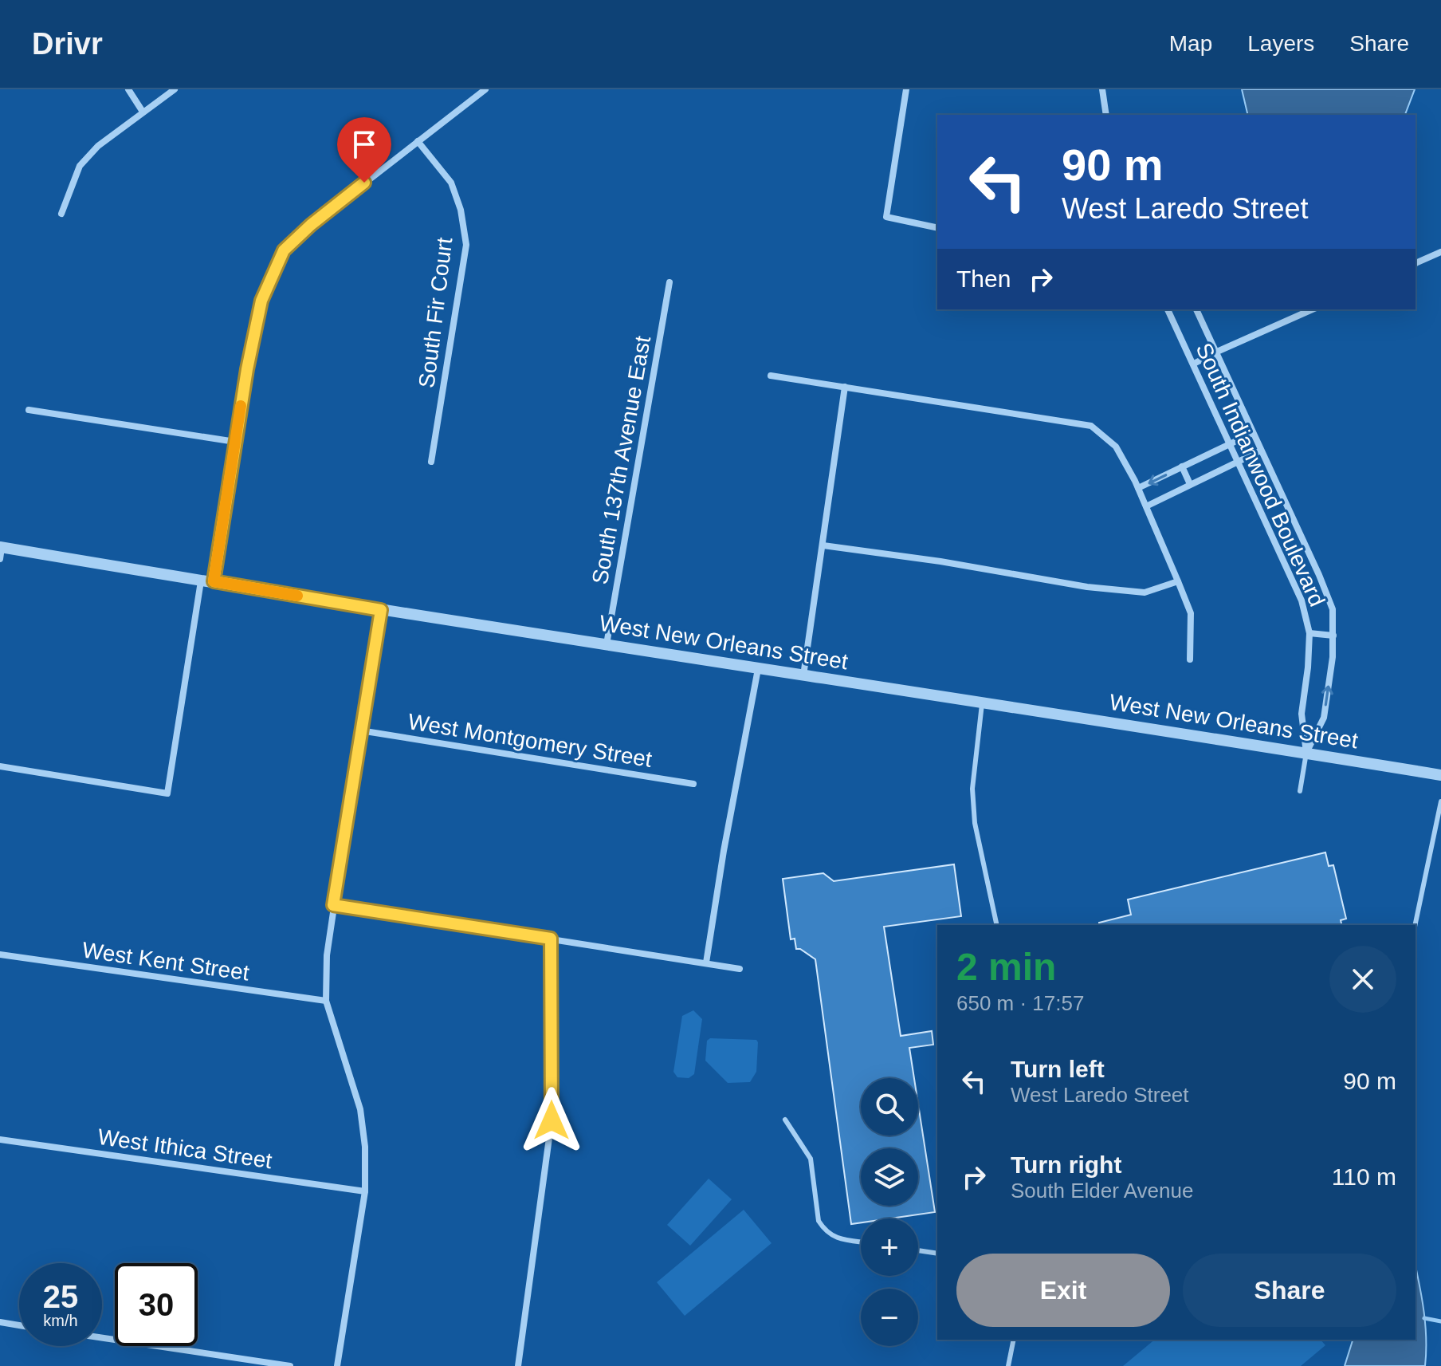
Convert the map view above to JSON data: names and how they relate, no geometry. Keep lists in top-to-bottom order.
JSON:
{
  "streets": {
    "street": [
      "South Fir Court",
      "South 137th Avenue East",
      "South Indianwood Boulevard",
      "West New Orleans Street",
      "West Montgomery Street",
      "West Kent Street",
      "West Ithica Street"
    ]
  },
  "crossings": [
    ["South 137th Avenue East", "West New Orleans Street"],
    ["South Indianwood Boulevard", "West New Orleans Street"]
  ],
  "page": {
    "header": "Drivr",
    "nav": ["Map", "Layers", "Share"],
    "turn": ["90 m", "West Laredo Street"],
    "then": "Then",
    "heading": ["2 min", "650 m · 17:57"],
    "list": [
      {
        "name": "Turn left",
        "note": "West Laredo Street",
        "value": "90 m"
      },
      {
        "name": "Turn right",
        "note": "South Elder Avenue",
        "value": "110 m"
      }
    ],
    "map_buttons": ["+", "−"],
    "buttons": ["Exit", "Share"],
    "speed": "25 km/h",
    "limit": "30"
  }
}
